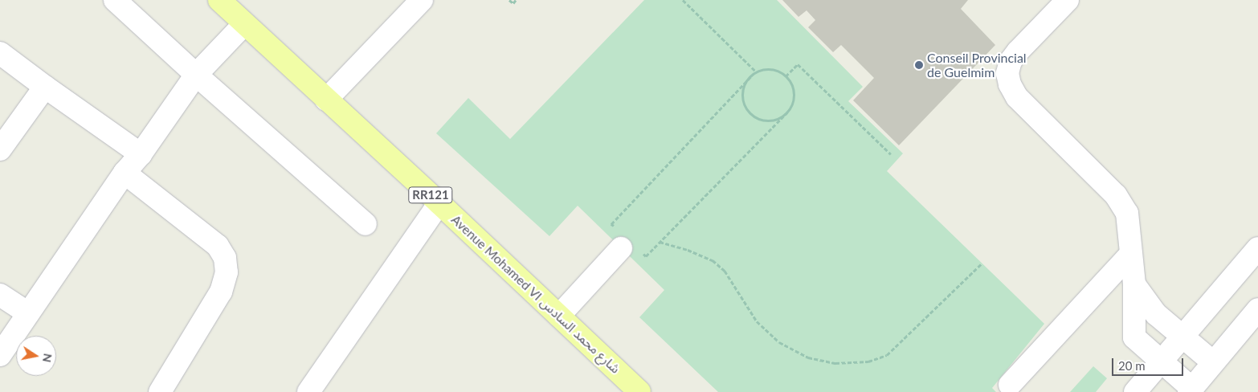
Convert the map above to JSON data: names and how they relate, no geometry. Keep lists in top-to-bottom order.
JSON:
{
  "streets": {
    "main road": ["RR121", "Avenue Mohamed VI شارع محمد السادس"]
  },
  "places": ["Conseil Provincial de Guelmim"],
  "scale_bar": "20 m",
  "north": "right"
}
